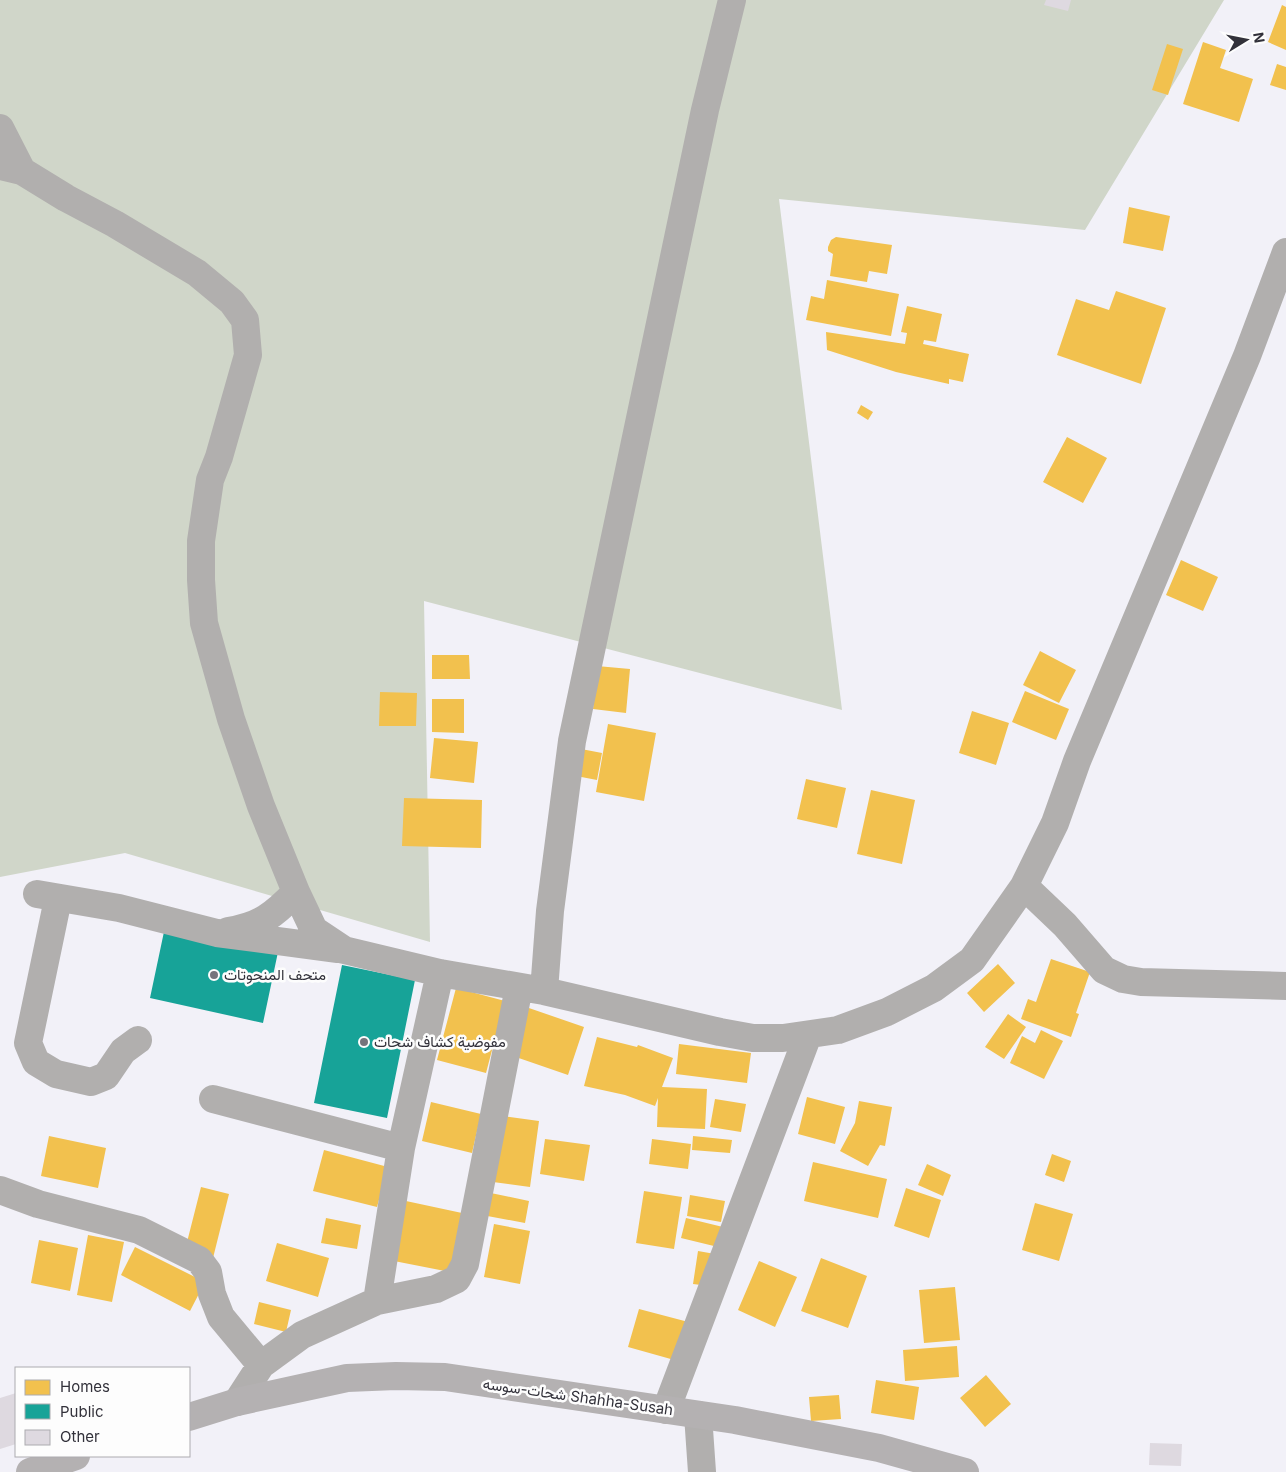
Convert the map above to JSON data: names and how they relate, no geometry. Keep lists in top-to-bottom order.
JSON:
{
  "streets": {
    "main road": ["شحات-سوسه Shahha-Susah"]
  },
  "places": ["متحف المنحوتات", "مفوضية كشاف شحات"],
  "legend": ["Homes", "Public", "Other"],
  "north": "right"
}
